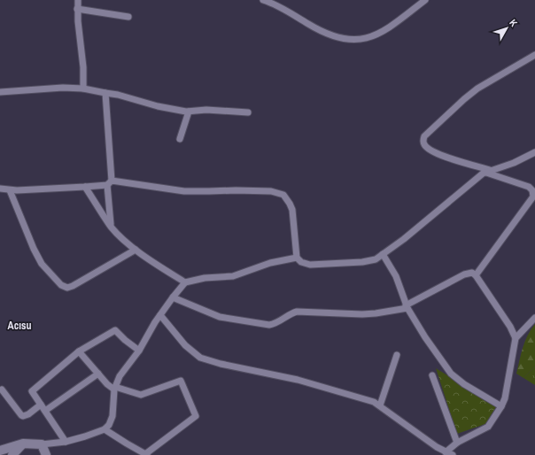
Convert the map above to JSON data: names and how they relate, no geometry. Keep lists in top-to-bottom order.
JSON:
{
  "districts": ["Acısu"],
  "north": "top right"
}
